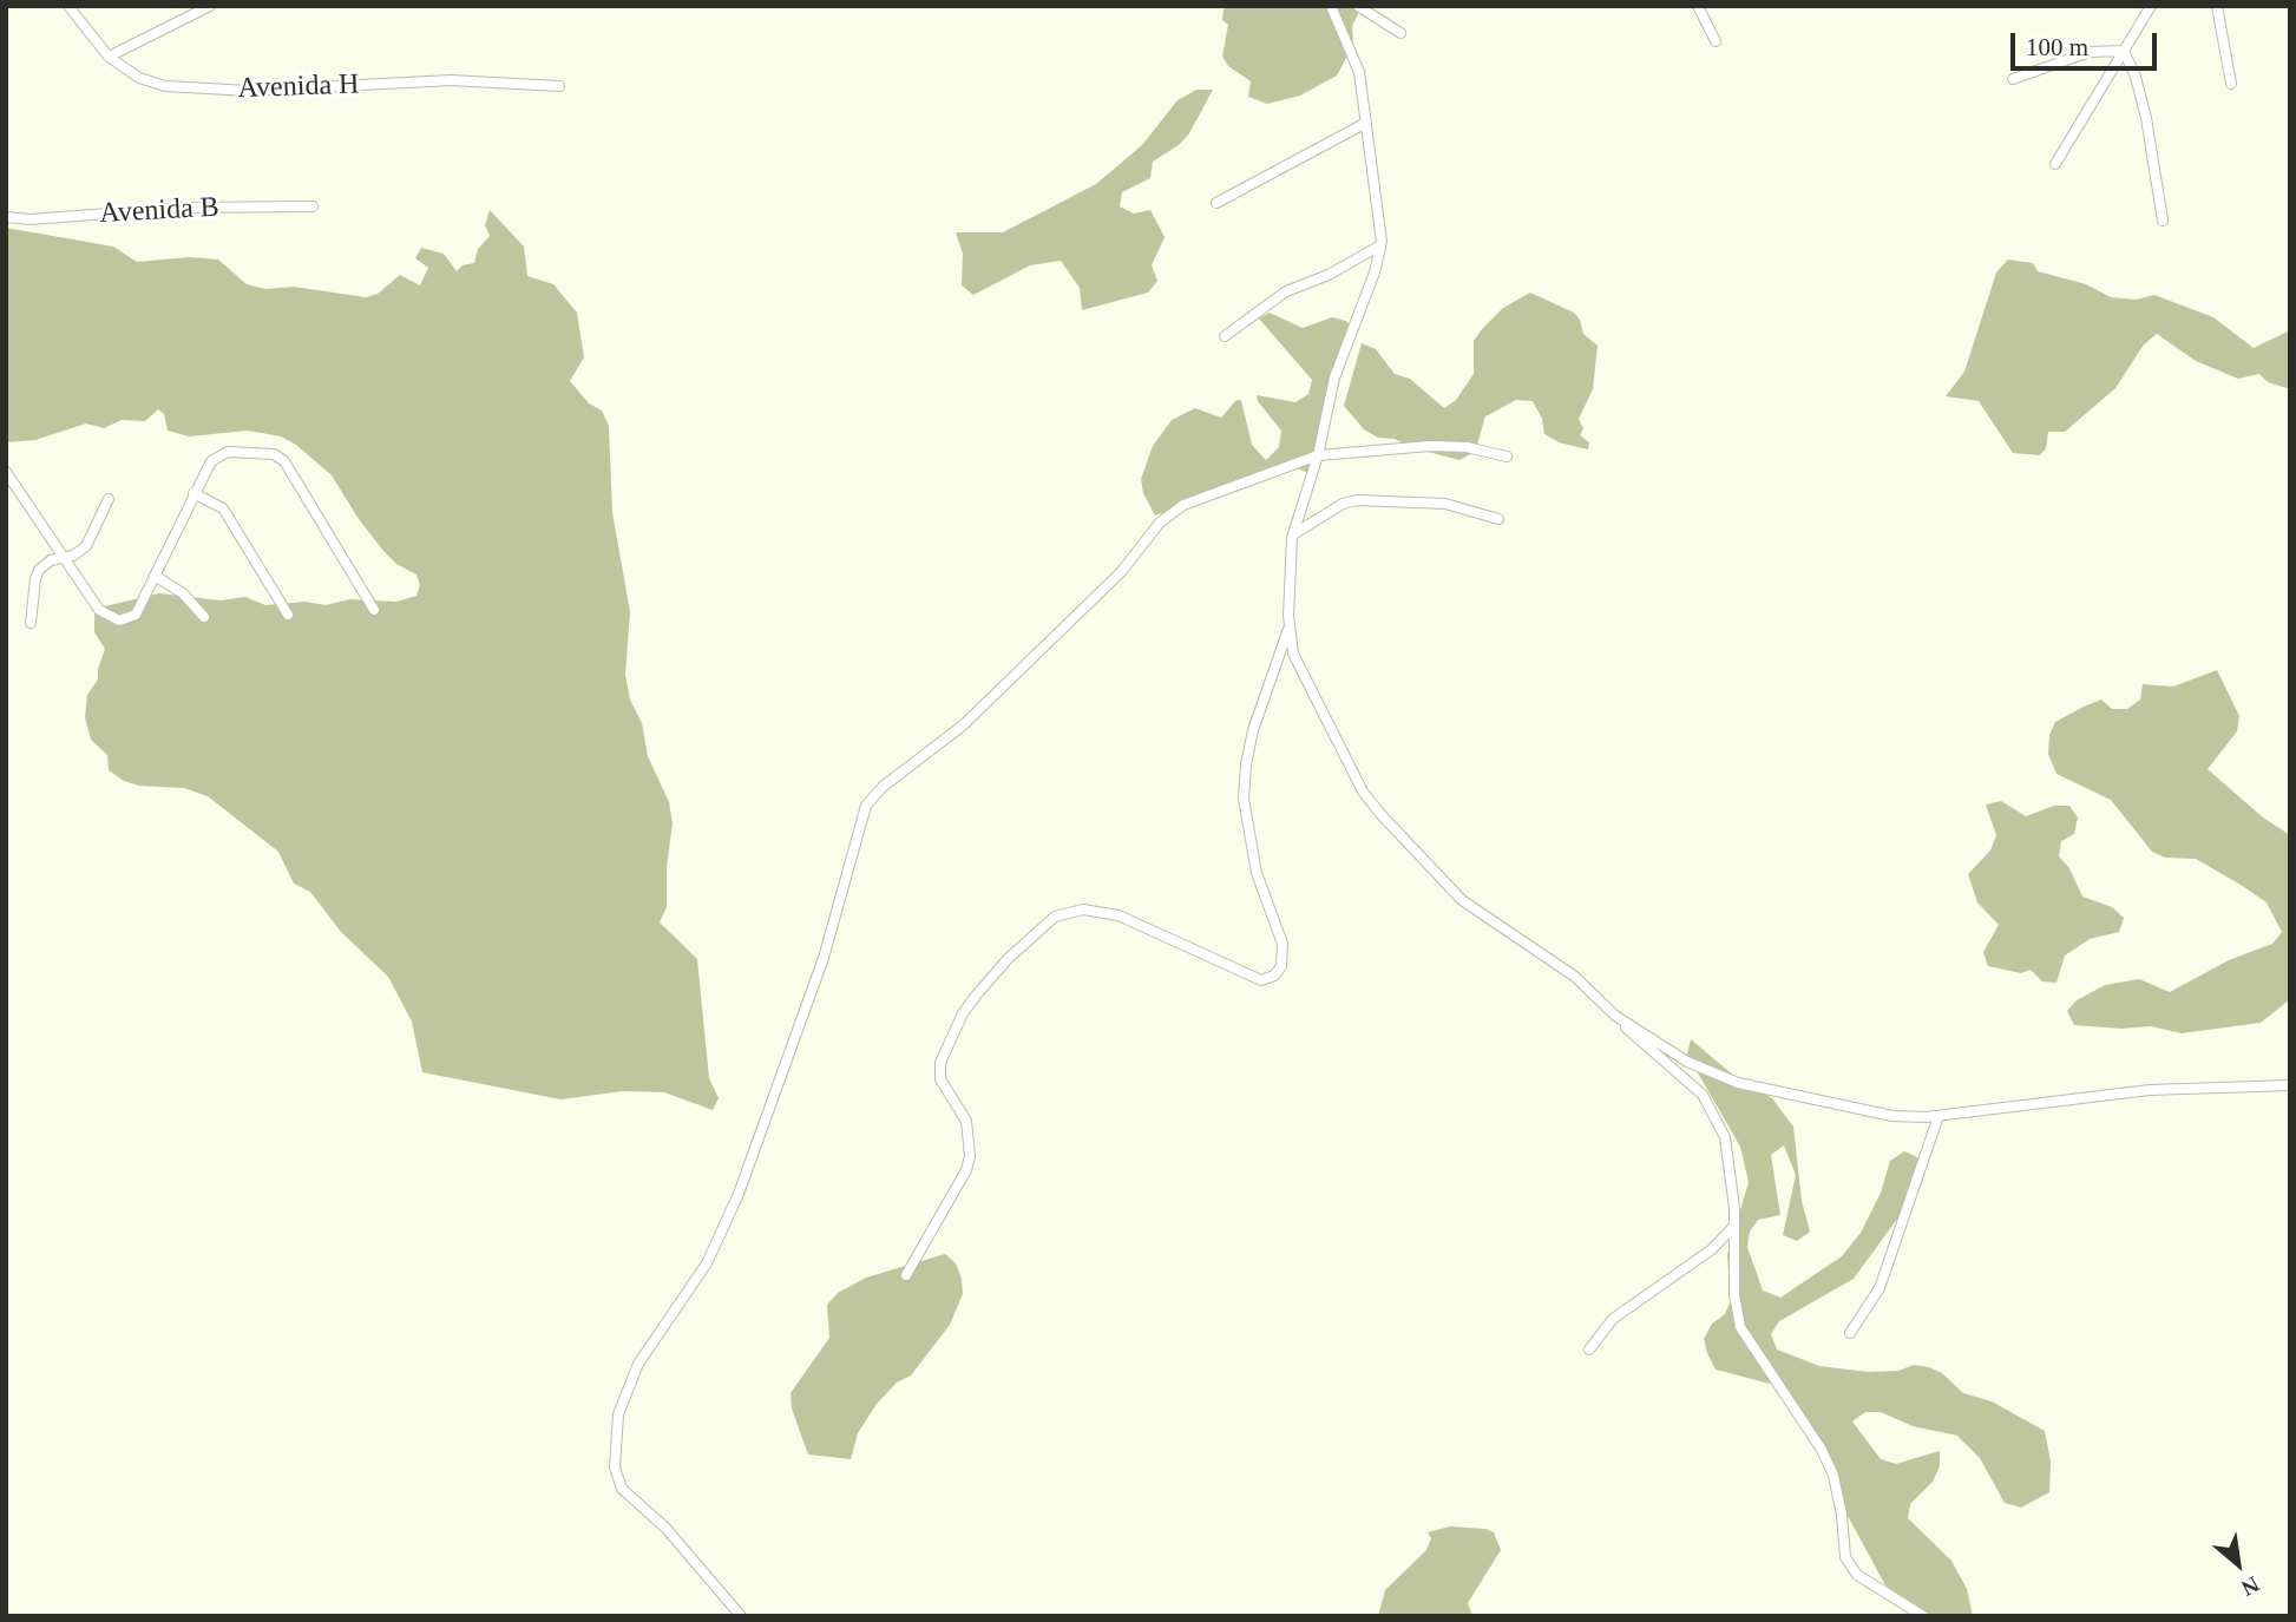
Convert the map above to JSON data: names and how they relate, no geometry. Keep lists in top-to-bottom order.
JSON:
{
  "streets": {
    "street": ["Avenida H", "Avenida B"]
  },
  "scale_bar": "100 m",
  "north": "bottom right"
}
